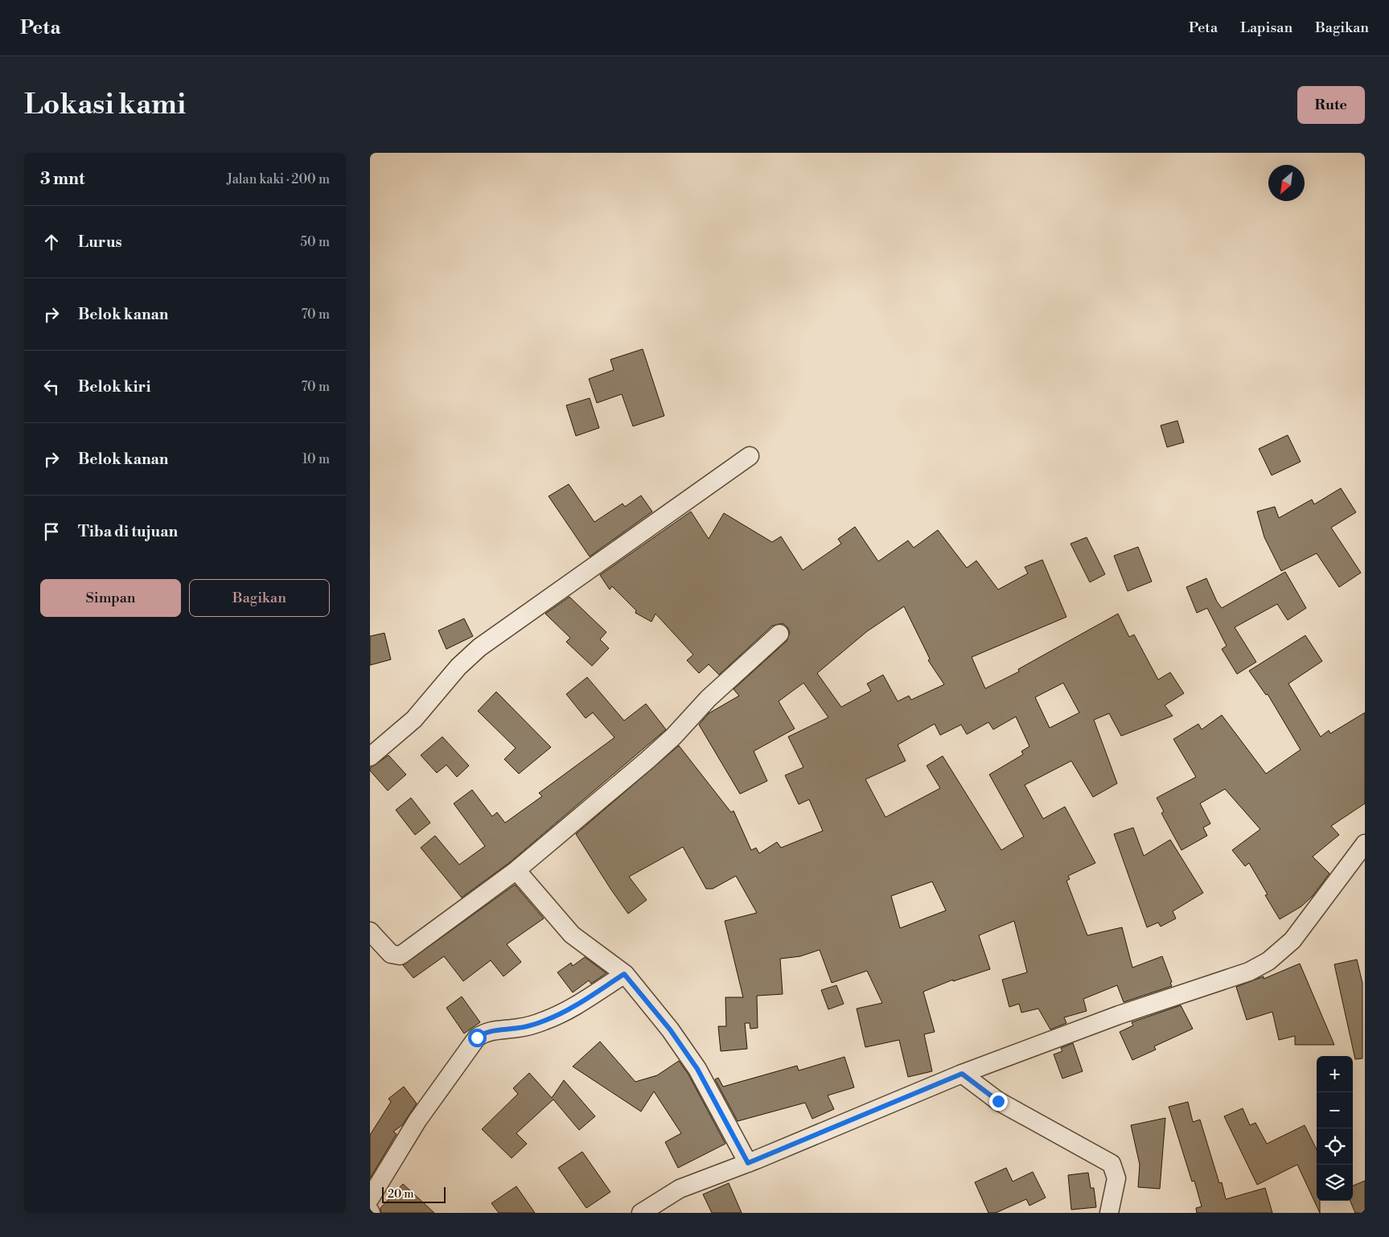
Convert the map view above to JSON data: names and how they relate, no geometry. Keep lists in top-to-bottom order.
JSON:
{
  "scale_bar": "20 m",
  "north": "bottom left",
  "page": {
    "header": "Peta",
    "nav": ["Peta", "Lapisan", "Bagikan"],
    "buttons": [
      "Rute",
      ["Simpan", "Bagikan"]
    ],
    "title": "Lokasi kami",
    "heading": ["3 mnt", "Jalan kaki · 200 m"],
    "list": [
      ["Lurus", "50 m"],
      ["Belok kanan", "70 m"],
      ["Belok kiri", "70 m"],
      ["Belok kanan", "10 m"],
      "Tiba di tujuan"
    ],
    "map_buttons": ["+", "−"],
    "scale": "20 m"
  }
}
